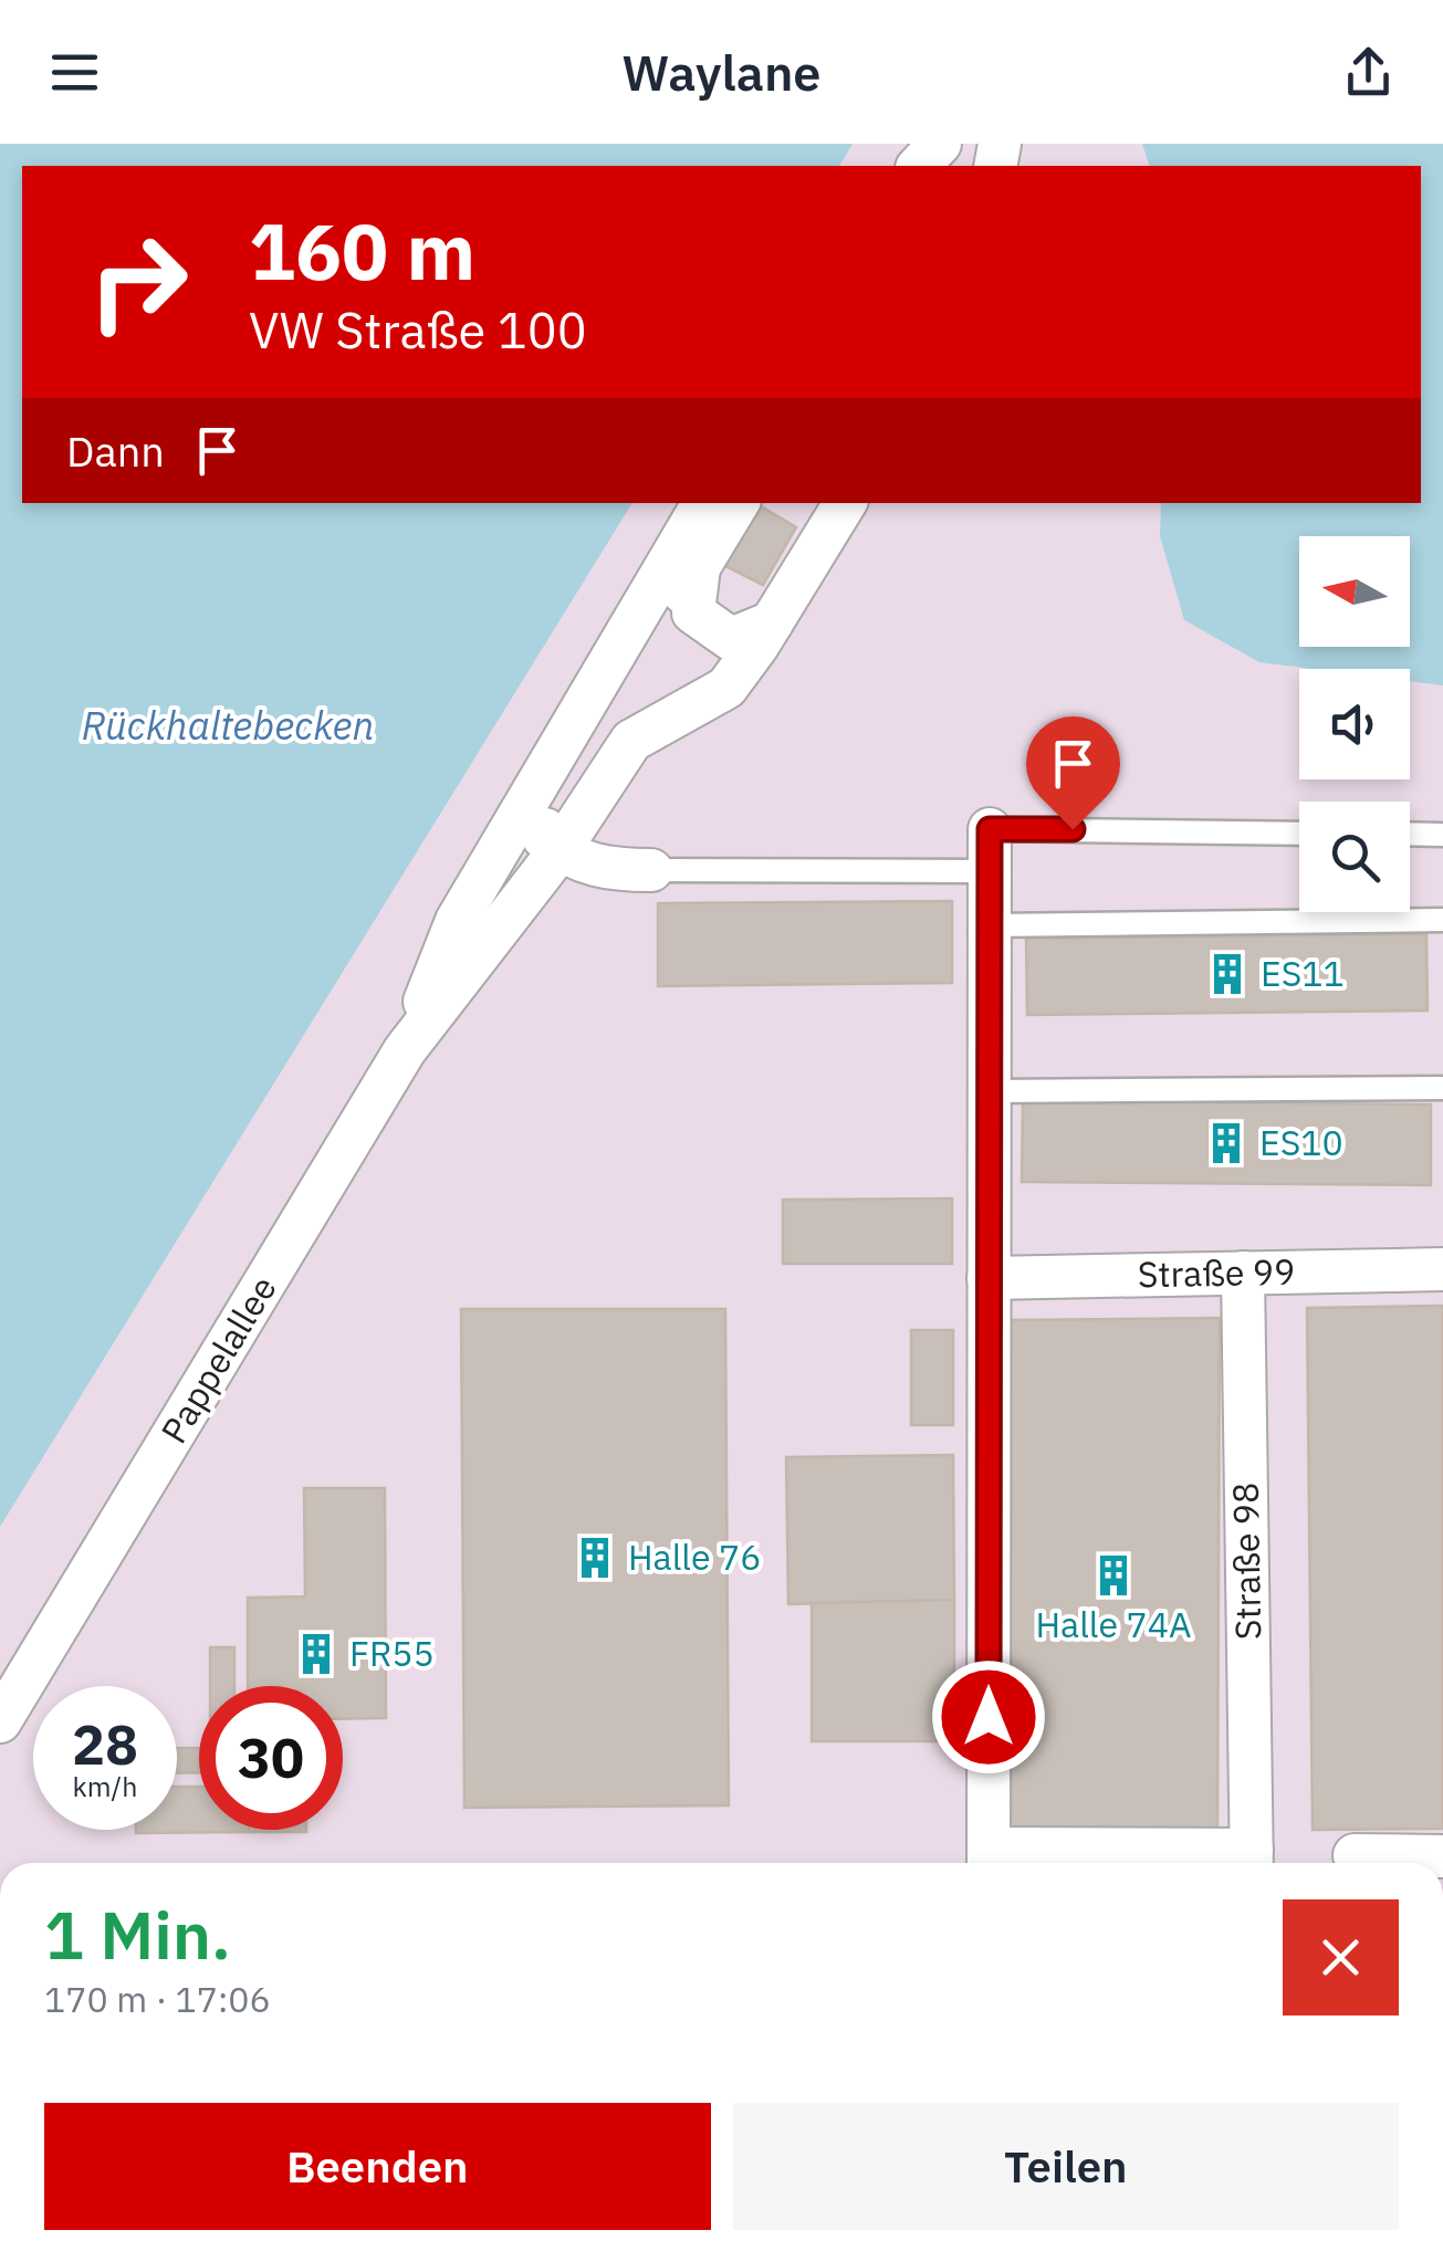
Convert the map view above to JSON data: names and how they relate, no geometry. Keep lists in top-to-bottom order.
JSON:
{
  "streets": {
    "street": ["Straße 99", "Pappelallee", "Straße 98"]
  },
  "crossings": [
    ["Straße 99", "Straße 98"]
  ],
  "water": ["Rückhaltebecken"],
  "places": {
    "building": [
      "ES11",
      "ES10",
      "Halle 76",
      "Halle 74A",
      "FR55"
    ]
  },
  "north": "left",
  "page": {
    "header": "Waylane",
    "turn": ["160 m", "VW Straße 100"],
    "then": "Dann",
    "speed": "28 km/h",
    "limit": "30",
    "heading": ["1 Min.", "170 m · 17:06"],
    "buttons": ["Beenden", "Teilen"]
  }
}
